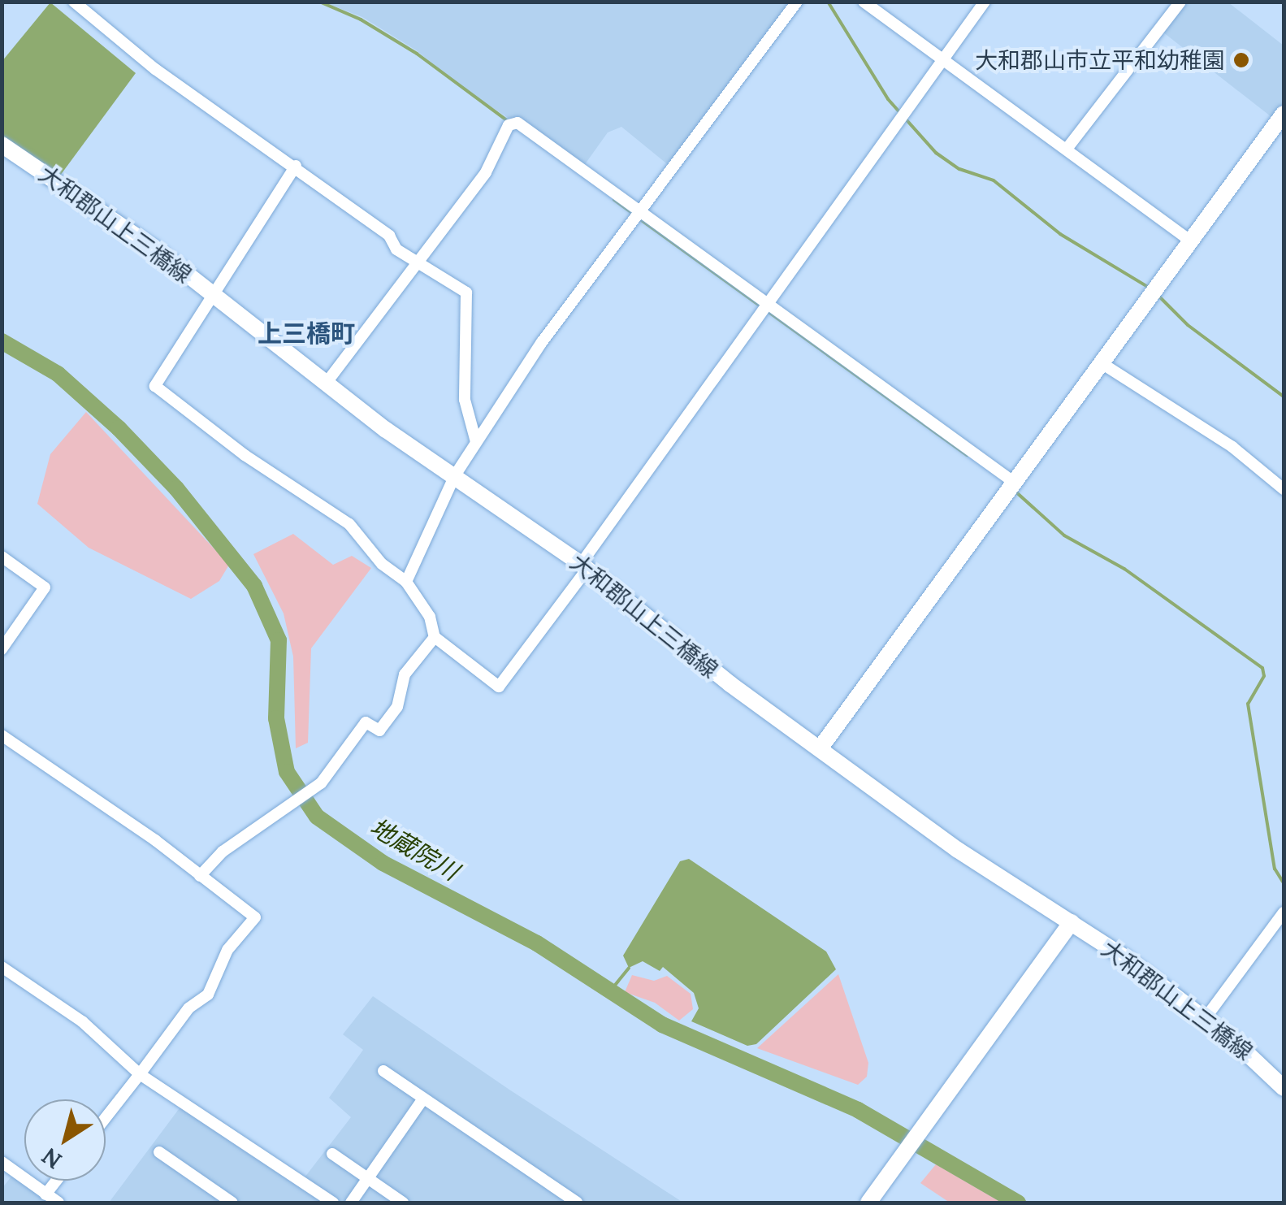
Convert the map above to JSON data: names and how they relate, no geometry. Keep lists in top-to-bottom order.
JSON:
{
  "streets": {
    "main road": ["大和郡山上三橋線"]
  },
  "districts": ["上三橋町"],
  "water": ["地蔵院川"],
  "places": ["大和郡山市立平和幼稚園"],
  "north": "bottom left"
}
